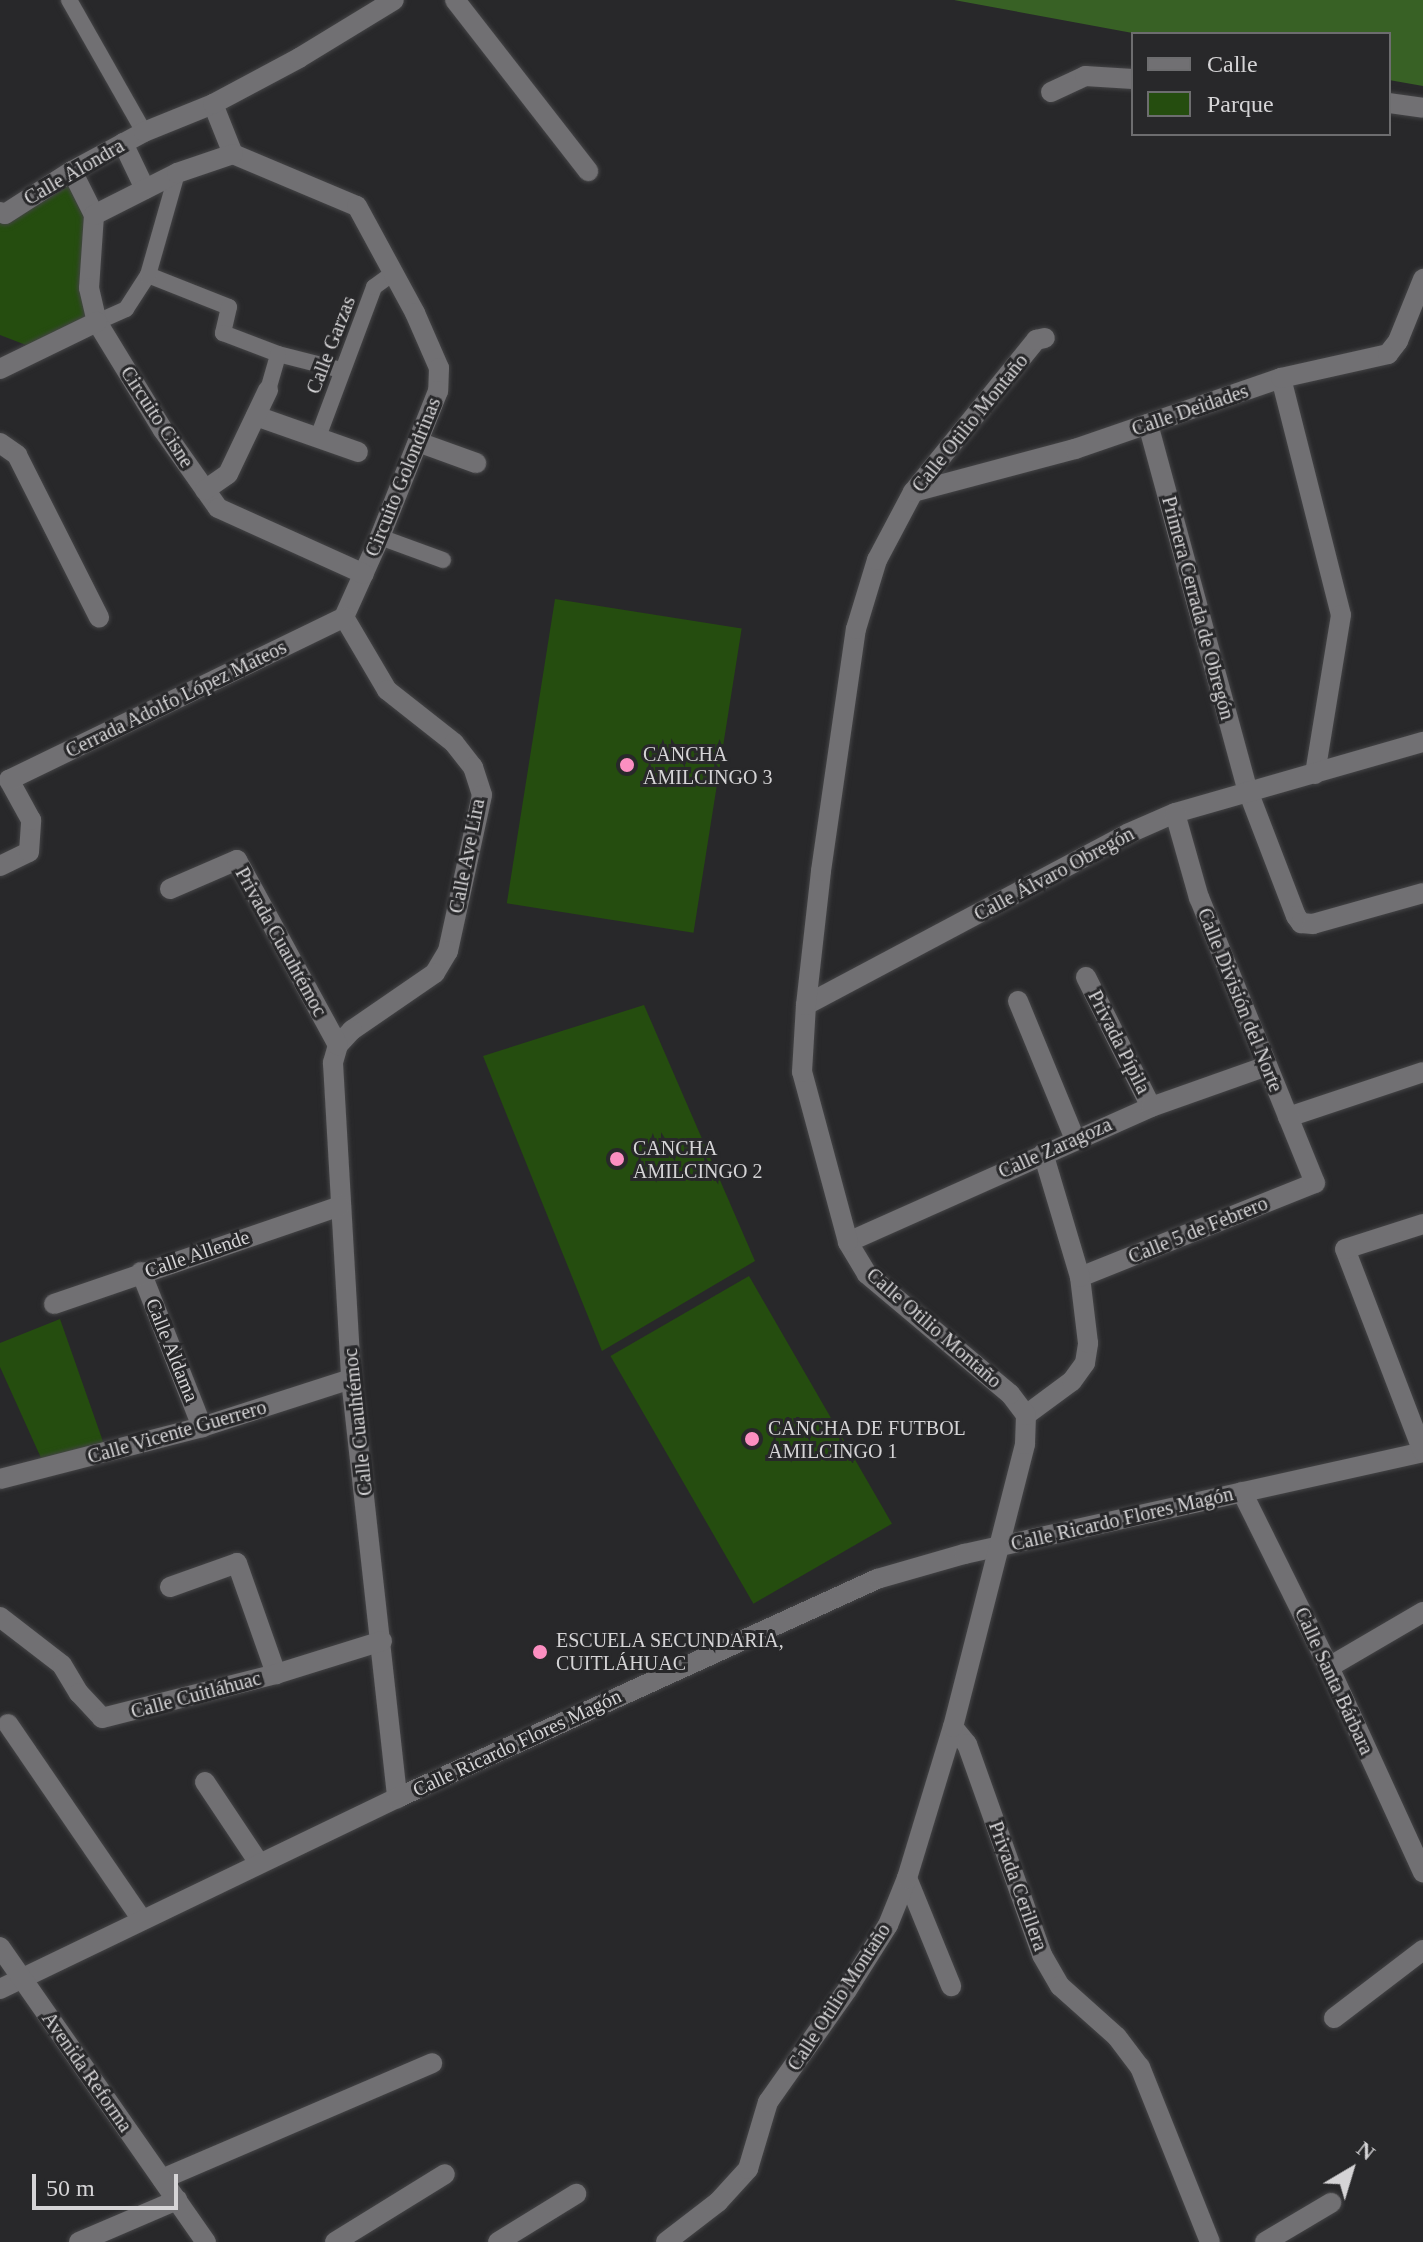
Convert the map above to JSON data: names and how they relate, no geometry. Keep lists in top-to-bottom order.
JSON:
{
  "streets": {
    "street": [
      "Calle Alondra",
      "Calle Garzas",
      "Calle Deidades",
      "Circuito Cisne",
      "Calle Otilio Montaño",
      "Circuito Golondrinas",
      "Primera Cerrada de Obregón",
      "Cerrada Adolfo López Mateos",
      "Calle Ave Lira",
      "Calle Álvaro Obregón",
      "Privada Cuauhtémoc",
      "Calle División del Norte",
      "Privada Pípila",
      "Calle Zaragoza",
      "Calle 5 de Febrero",
      "Calle Allende",
      "Calle Aldama",
      "Calle Cuauhtémoc",
      "Calle Vicente Guerrero",
      "Calle Ricardo Flores Magón",
      "Calle Santa Bárbara",
      "Calle Cuitláhuac",
      "Privada Cerillera",
      "Avenida Reforma"
    ]
  },
  "crossings": [
    ["Calle Garzas", "Circuito Golondrinas"],
    ["Calle Deidades", "Calle Otilio Montaño"],
    ["Calle Deidades", "Primera Cerrada de Obregón"],
    ["Circuito Cisne", "Circuito Golondrinas"],
    ["Calle Otilio Montaño", "Calle Álvaro Obregón"],
    ["Calle Otilio Montaño", "Calle Zaragoza"],
    ["Calle Otilio Montaño", "Calle Ricardo Flores Magón"],
    ["Calle Otilio Montaño", "Privada Cerillera"],
    ["Primera Cerrada de Obregón", "Calle Álvaro Obregón"],
    ["Cerrada Adolfo López Mateos", "Calle Ave Lira"],
    ["Calle Ave Lira", "Privada Cuauhtémoc"],
    ["Calle Ave Lira", "Calle Cuauhtémoc"],
    ["Calle Álvaro Obregón", "Calle División del Norte"],
    ["Privada Cuauhtémoc", "Calle Cuauhtémoc"],
    ["Calle División del Norte", "Calle Zaragoza"],
    ["Calle División del Norte", "Calle 5 de Febrero"],
    ["Privada Pípila", "Calle Zaragoza"],
    ["Calle Allende", "Calle Aldama"],
    ["Calle Allende", "Calle Cuauhtémoc"],
    ["Calle Aldama", "Calle Vicente Guerrero"],
    ["Calle Cuauhtémoc", "Calle Vicente Guerrero"],
    ["Calle Cuauhtémoc", "Calle Ricardo Flores Magón"],
    ["Calle Cuauhtémoc", "Calle Cuitláhuac"],
    ["Calle Ricardo Flores Magón", "Calle Santa Bárbara"],
    ["Calle Ricardo Flores Magón", "Avenida Reforma"]
  ],
  "places": [
    "CANCHA AMILCINGO 3",
    "CANCHA AMILCINGO 2",
    "CANCHA DE FUTBOL AMILCINGO 1",
    "ESCUELA SECUNDARIA, CUITLÁHUAC"
  ],
  "legend": ["Calle", "Parque"],
  "scale_bar": "50 m",
  "north": "top right"
}
